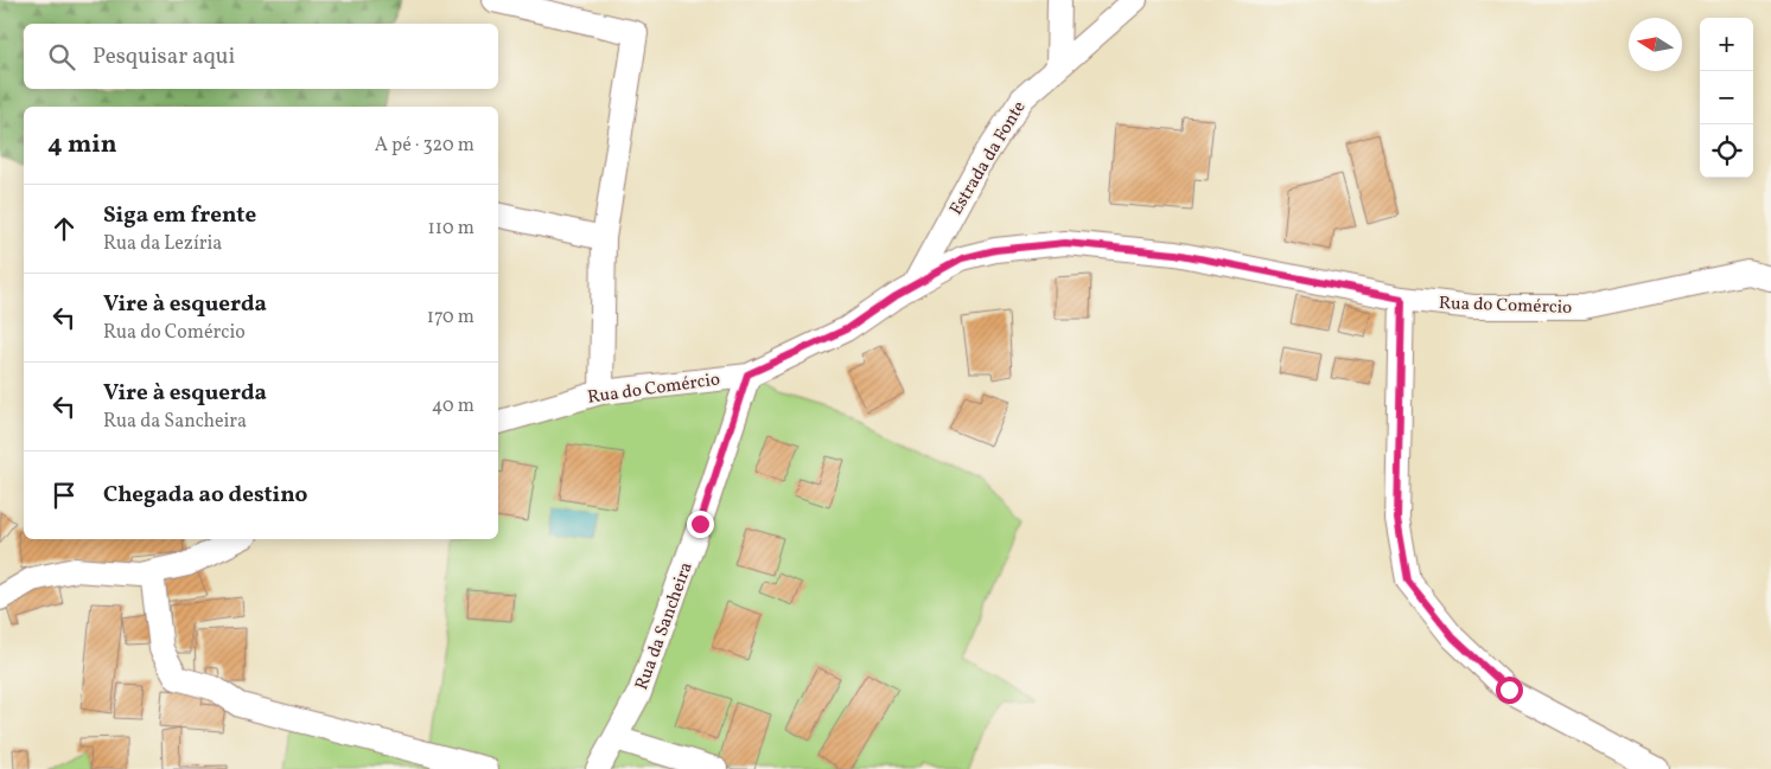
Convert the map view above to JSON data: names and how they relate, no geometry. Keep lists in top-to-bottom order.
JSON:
{
  "streets": {
    "street": ["Estrada da Fonte", "Rua do Comércio", "Rua da Sancheira"]
  },
  "crossings": [
    ["Estrada da Fonte", "Rua do Comércio"],
    ["Rua do Comércio", "Rua da Sancheira"]
  ],
  "north": "left",
  "page": {
    "map_buttons": ["+", "−"],
    "search": "Pesquisar aqui",
    "heading": ["4 min", "A pé · 320 m"],
    "list": [
      ["Siga em frente", "Rua da Lezíria", "110 m"],
      ["Vire à esquerda", "Rua do Comércio", "170 m"],
      ["Vire à esquerda", "Rua da Sancheira", "40 m"],
      "Chegada ao destino"
    ]
  }
}
